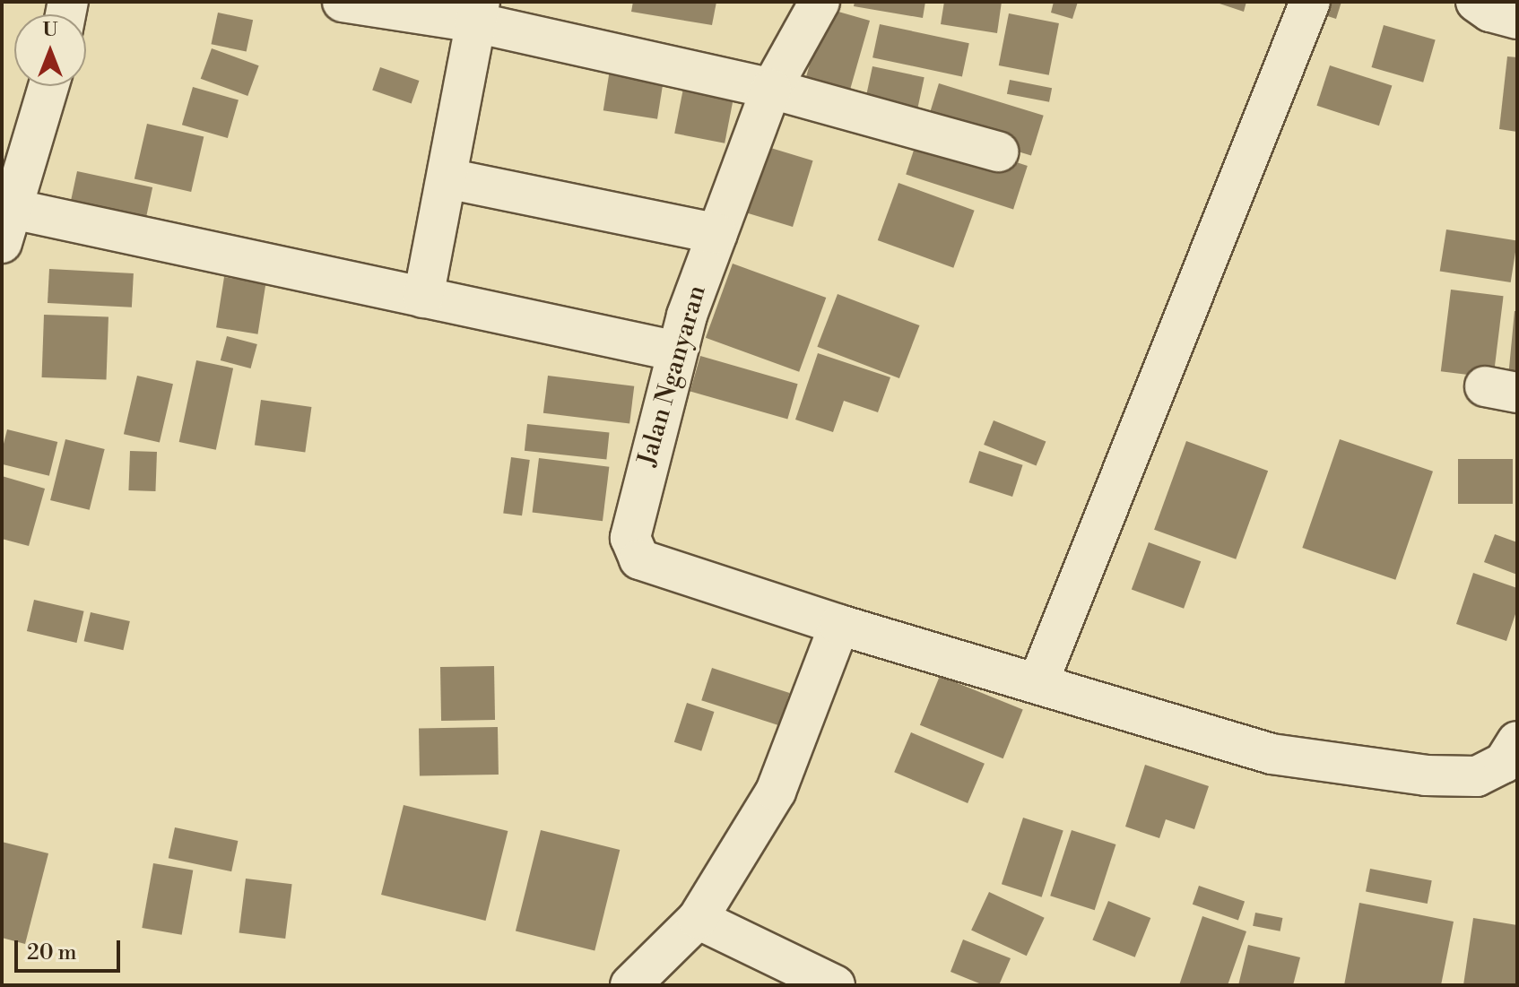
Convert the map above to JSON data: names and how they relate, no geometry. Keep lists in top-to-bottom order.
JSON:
{
  "streets": {
    "street": ["Jalan Nganyaran"]
  },
  "scale_bar": "20 m",
  "north": "top"
}
